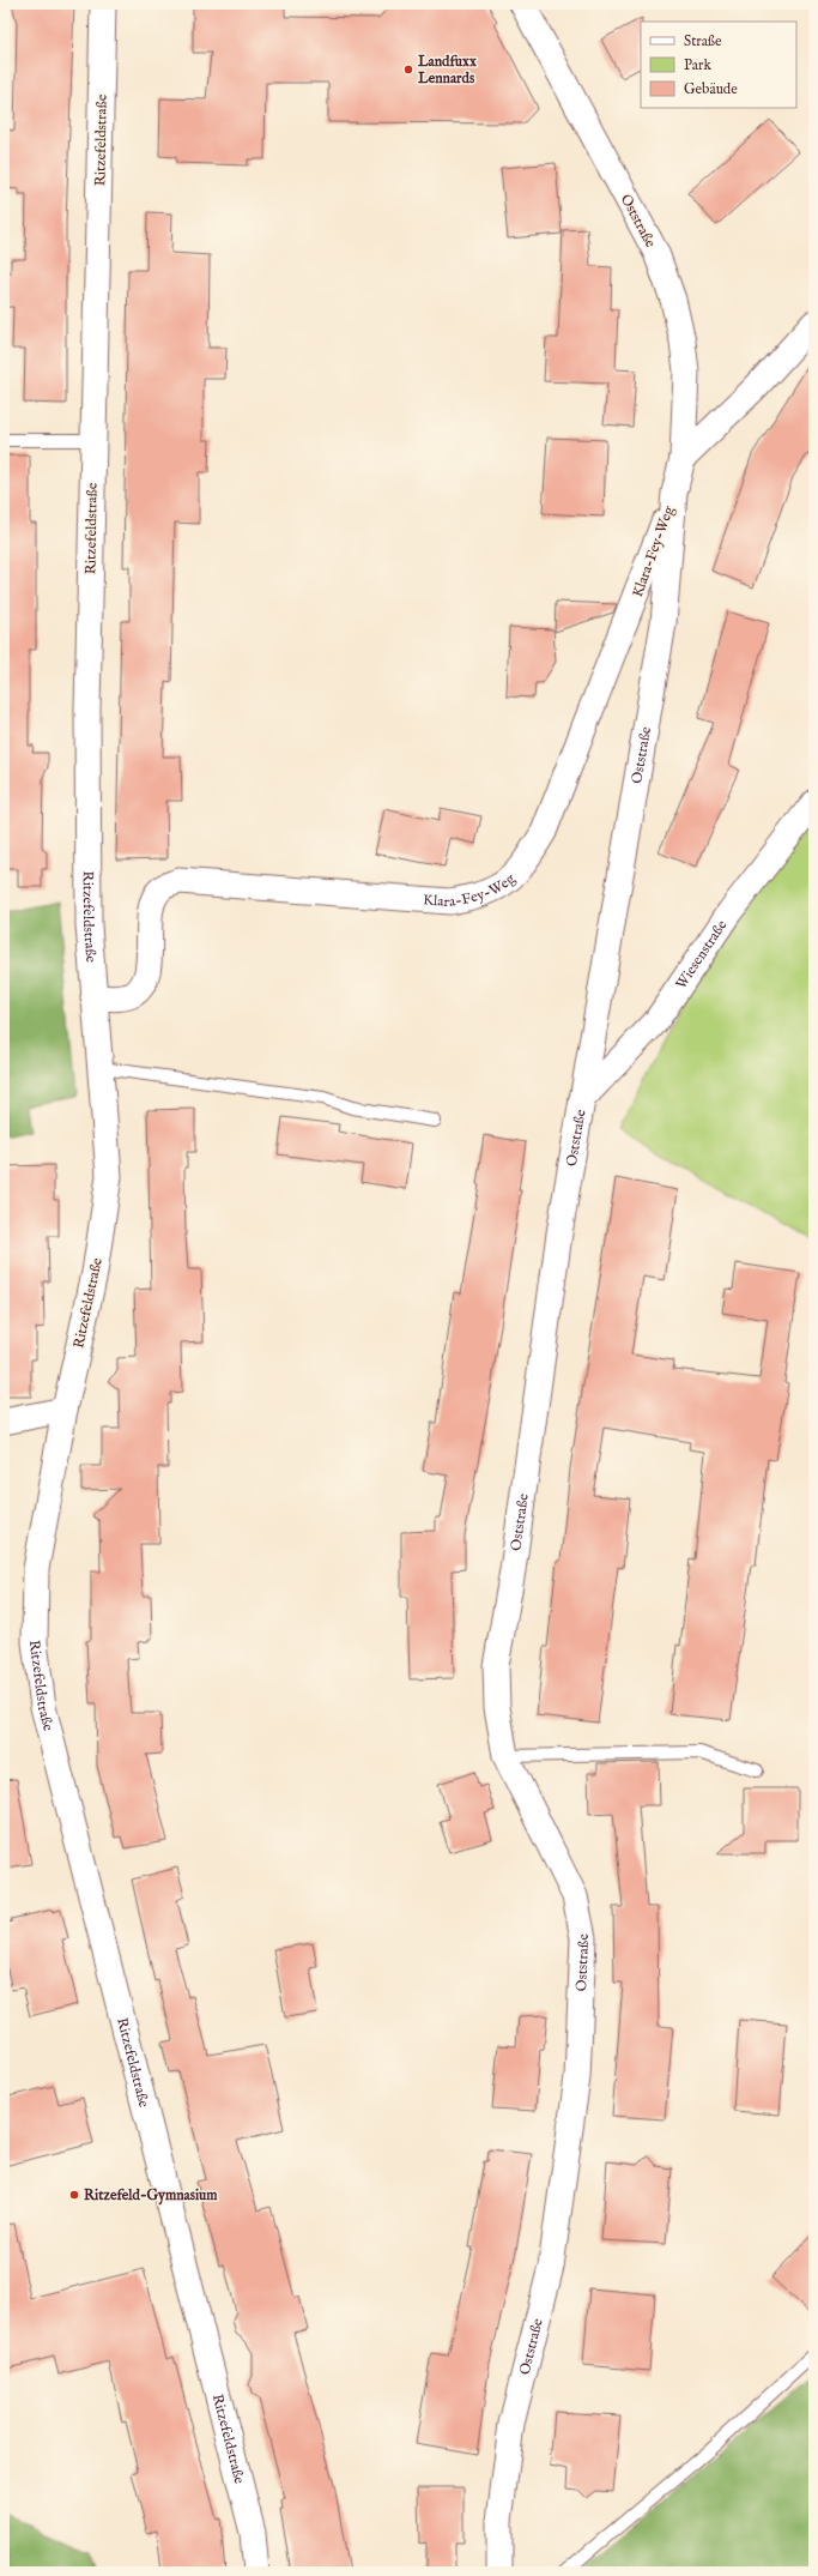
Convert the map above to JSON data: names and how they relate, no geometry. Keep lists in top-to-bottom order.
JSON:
{
  "streets": {
    "street": [
      "Ritzefeldstraße",
      "Oststraße",
      "Klara-Fey-Weg",
      "Wiesenstraße"
    ]
  },
  "crossings": [
    ["Ritzefeldstraße", "Klara-Fey-Weg"],
    ["Oststraße", "Klara-Fey-Weg"],
    ["Oststraße", "Wiesenstraße"]
  ],
  "places": ["Landfuxx Lennards", "Ritzefeld-Gymnasium"],
  "legend": ["Straße", "Park", "Gebäude"]
}
